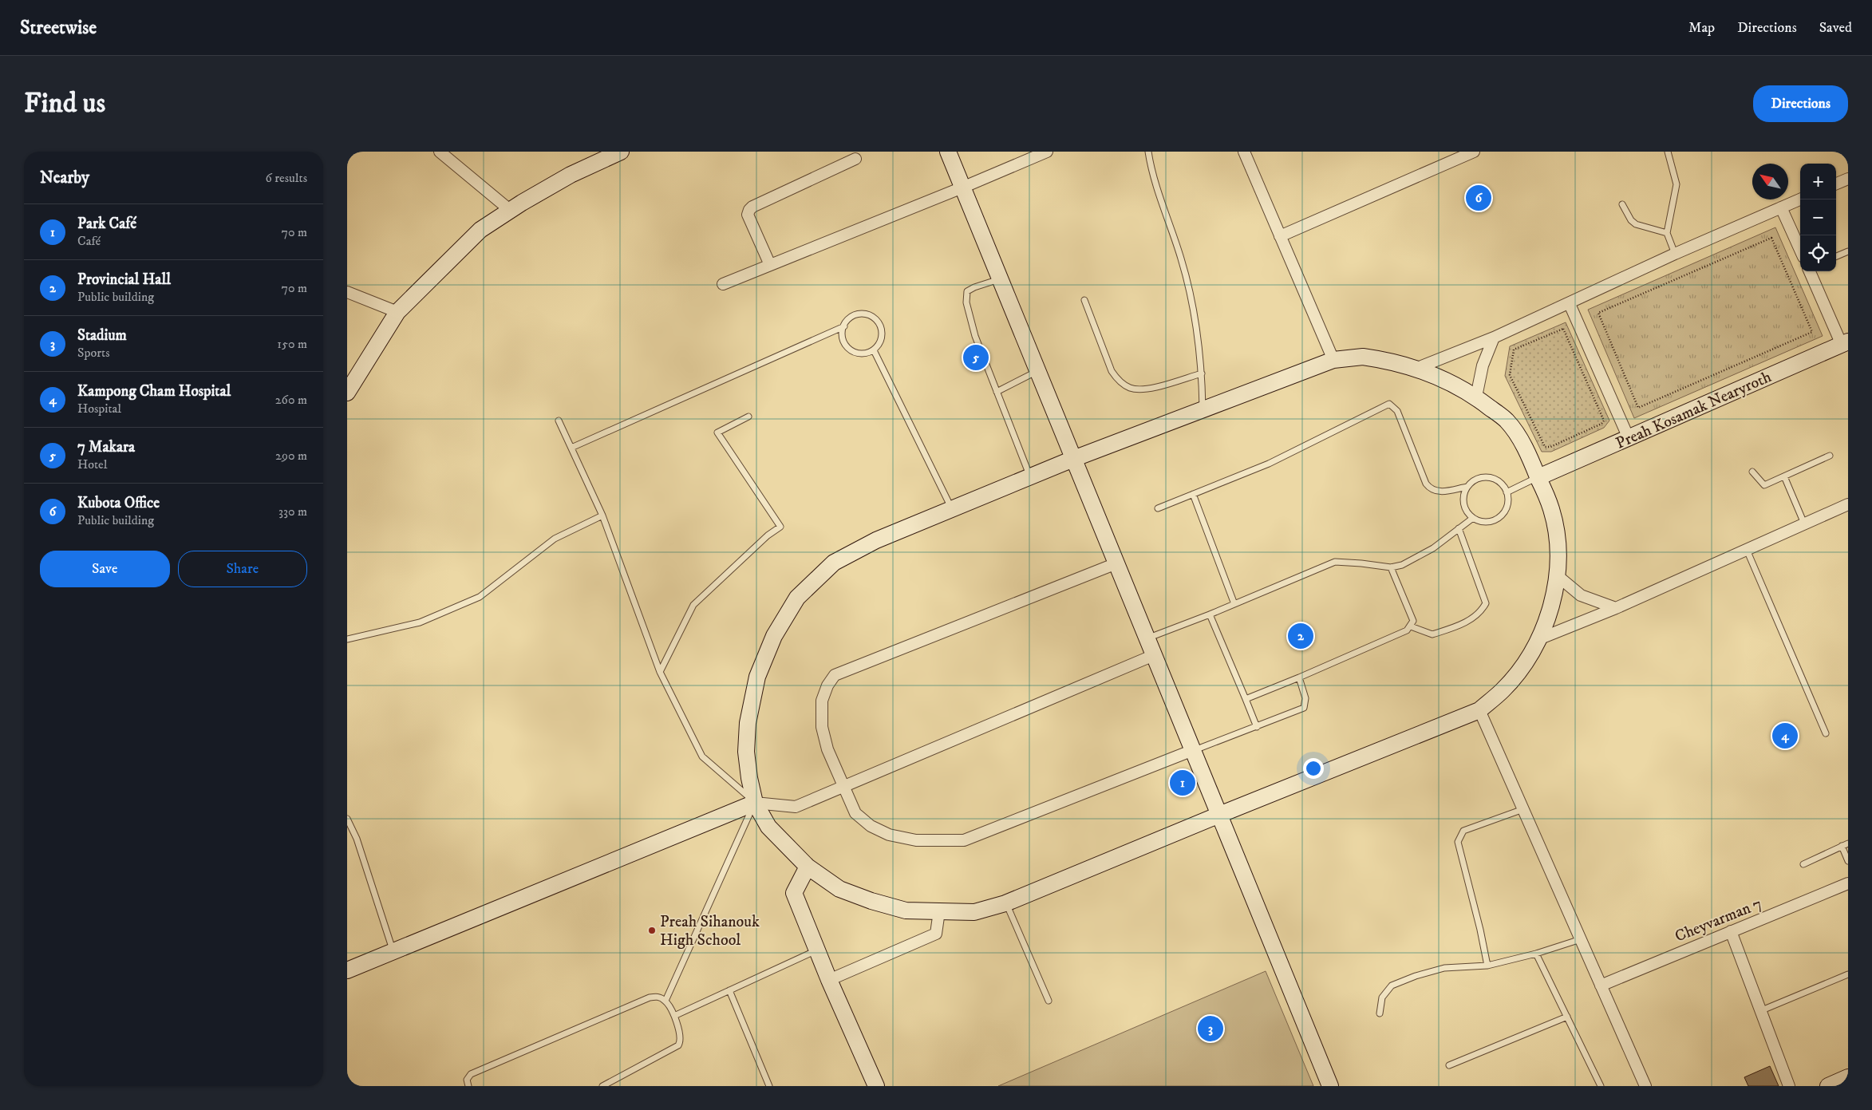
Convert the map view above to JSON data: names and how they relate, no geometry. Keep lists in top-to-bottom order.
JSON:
{
  "streets": {
    "street": ["Preah Kosamak Nearyroth", "Cheyvarman 7"]
  },
  "places": ["Preah Sihanouk High School"],
  "north": "top left",
  "page": {
    "header": "Streetwise",
    "nav": ["Map", "Directions", "Saved"],
    "buttons": [
      "Directions",
      ["Save", "Share"]
    ],
    "title": "Find us",
    "heading": ["Nearby", "6 results"],
    "map_buttons": ["+", "−"],
    "pins": [
      "6",
      "5",
      "2",
      "4",
      "1",
      "3"
    ],
    "list": [
      {
        "mark": "1",
        "name": "Park Café",
        "note": "Café",
        "value": "70 m"
      },
      {
        "mark": "2",
        "name": "Provincial Hall",
        "note": "Public building",
        "value": "70 m"
      },
      {
        "mark": "3",
        "name": "Stadium",
        "note": "Sports",
        "value": "150 m"
      },
      {
        "mark": "4",
        "name": "Kampong Cham Hospital",
        "note": "Hospital",
        "value": "260 m"
      },
      {
        "mark": "5",
        "name": "7 Makara",
        "note": "Hotel",
        "value": "290 m"
      },
      {
        "mark": "6",
        "name": "Kubota Office",
        "note": "Public building",
        "value": "330 m"
      }
    ]
  }
}
